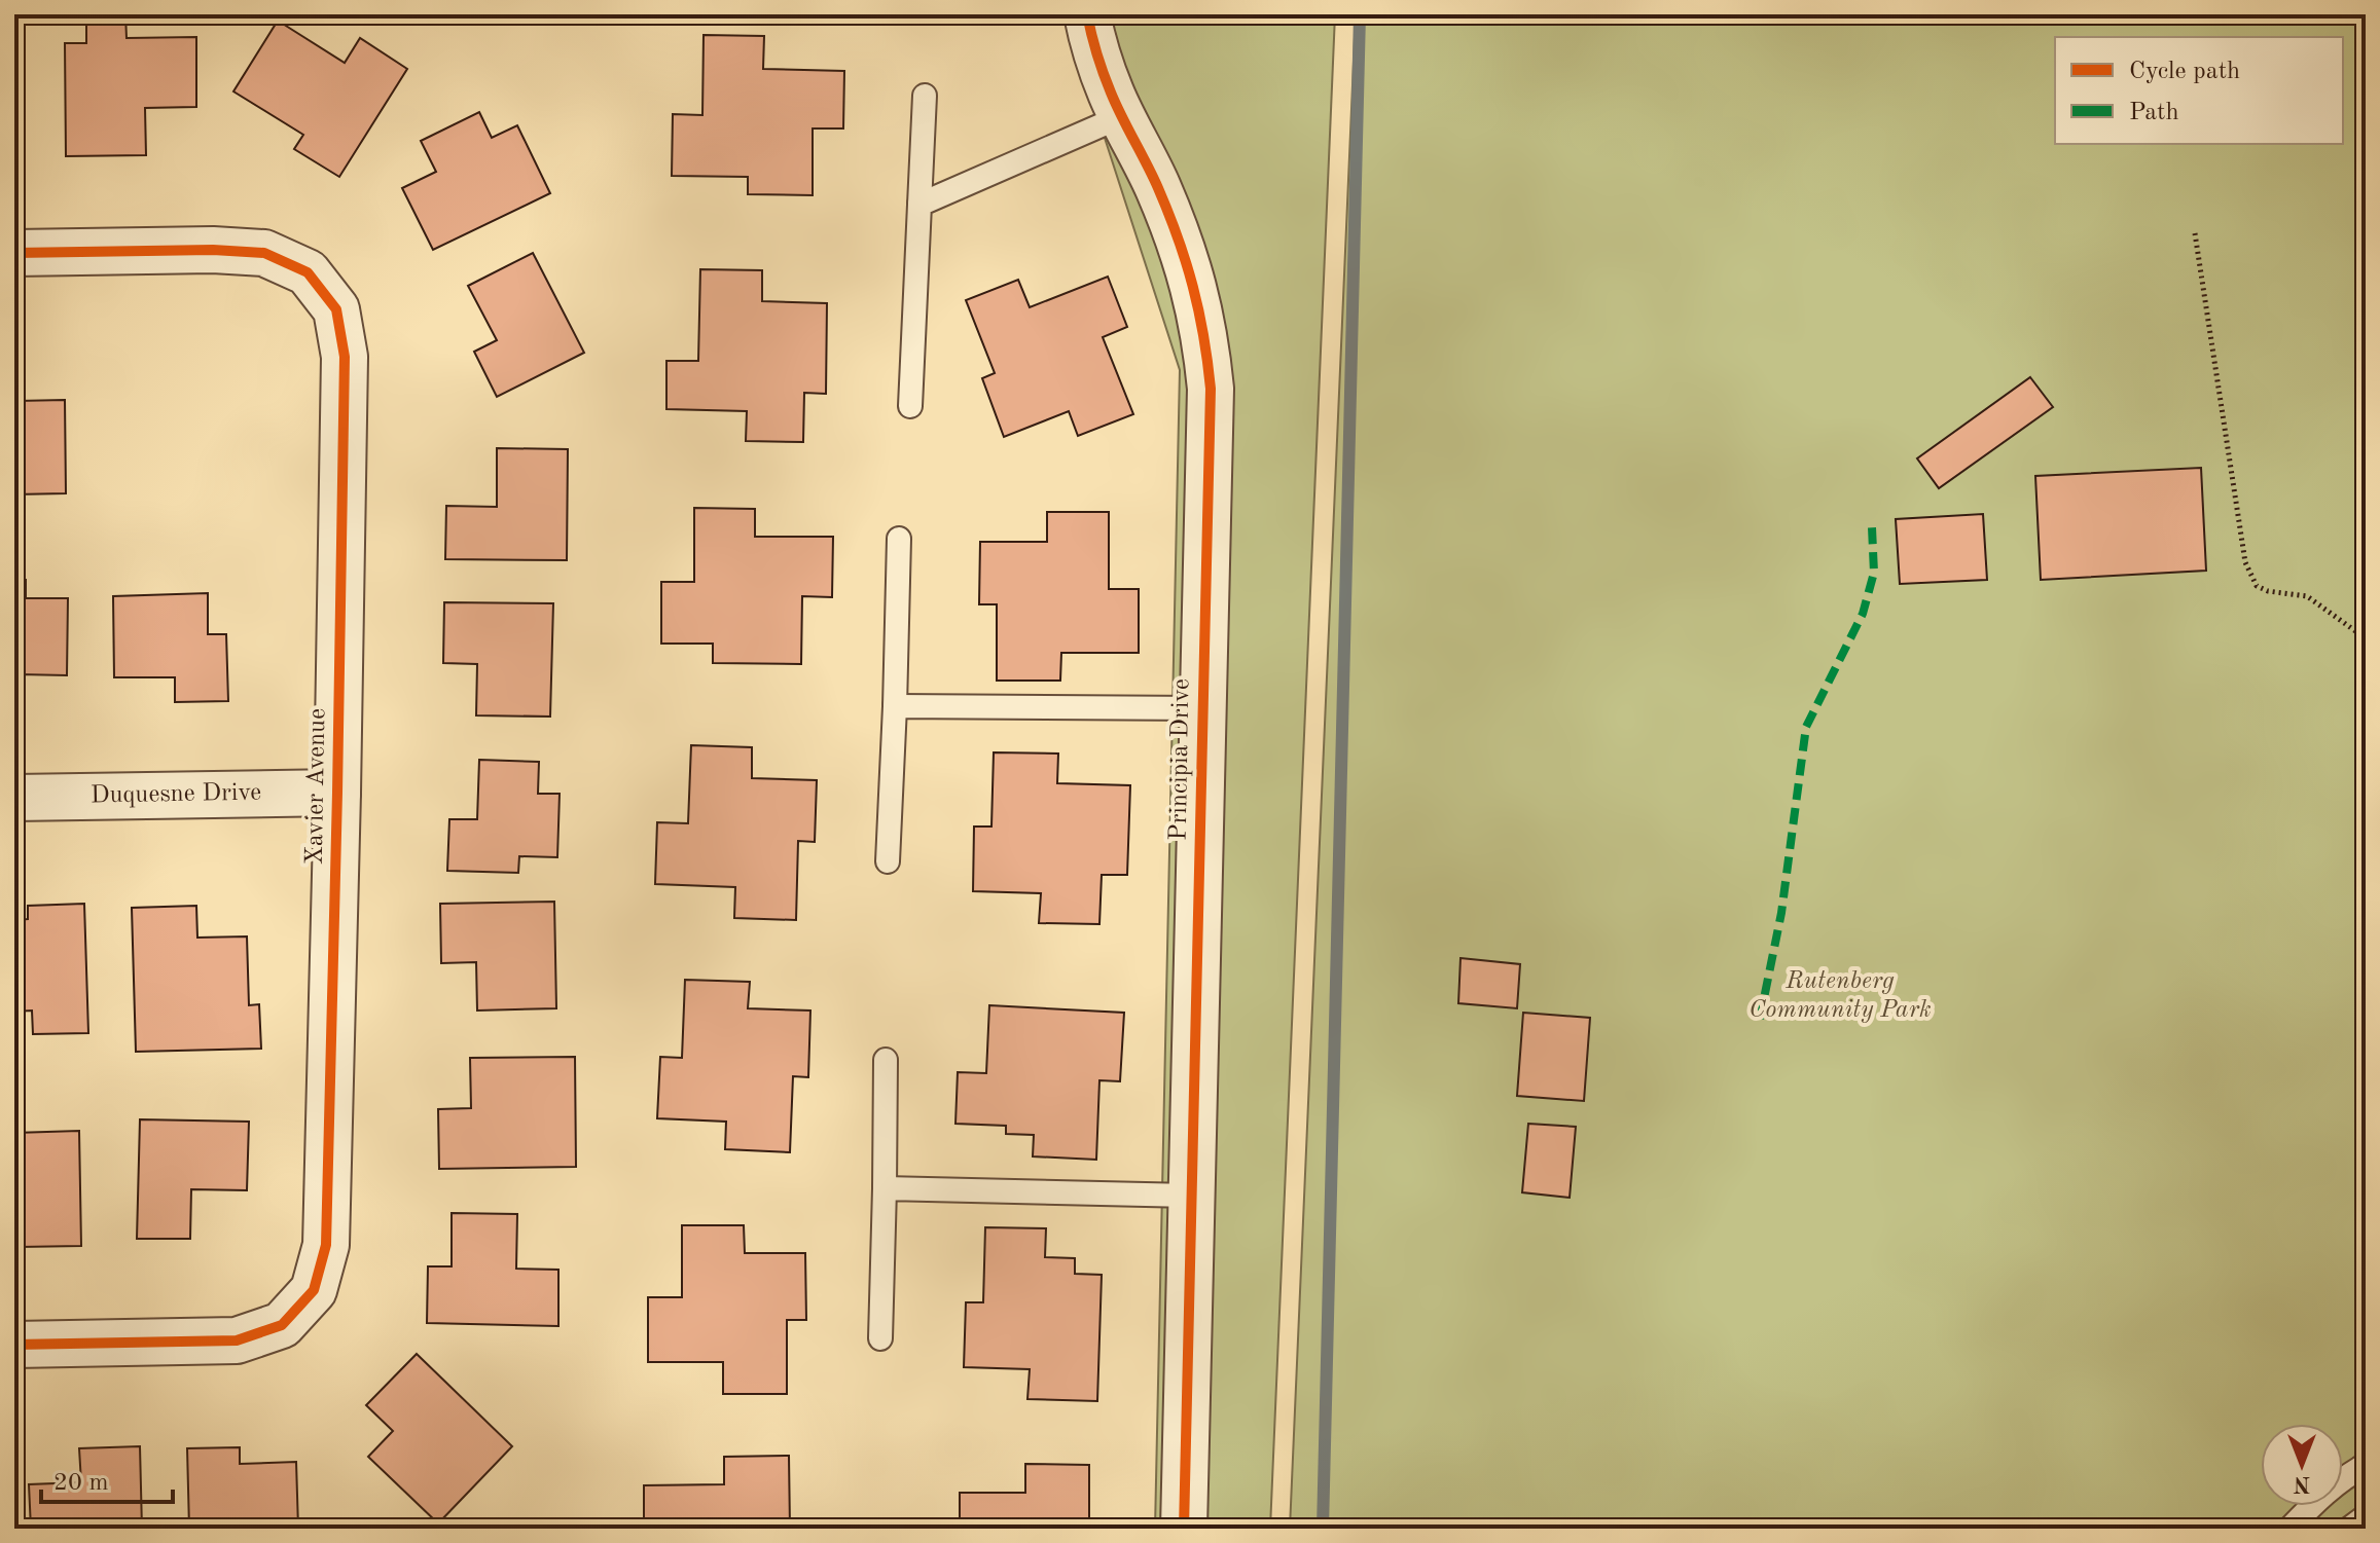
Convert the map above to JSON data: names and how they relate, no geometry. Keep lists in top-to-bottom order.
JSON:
{
  "streets": {
    "street": ["Principia Drive", "Xavier Avenue", "Duquesne Drive"]
  },
  "crossings": [
    ["Xavier Avenue", "Duquesne Drive"]
  ],
  "parks": ["Rutenberg Community Park"],
  "legend": ["Cycle path", "Path"],
  "scale_bar": "20 m",
  "north": "bottom"
}
